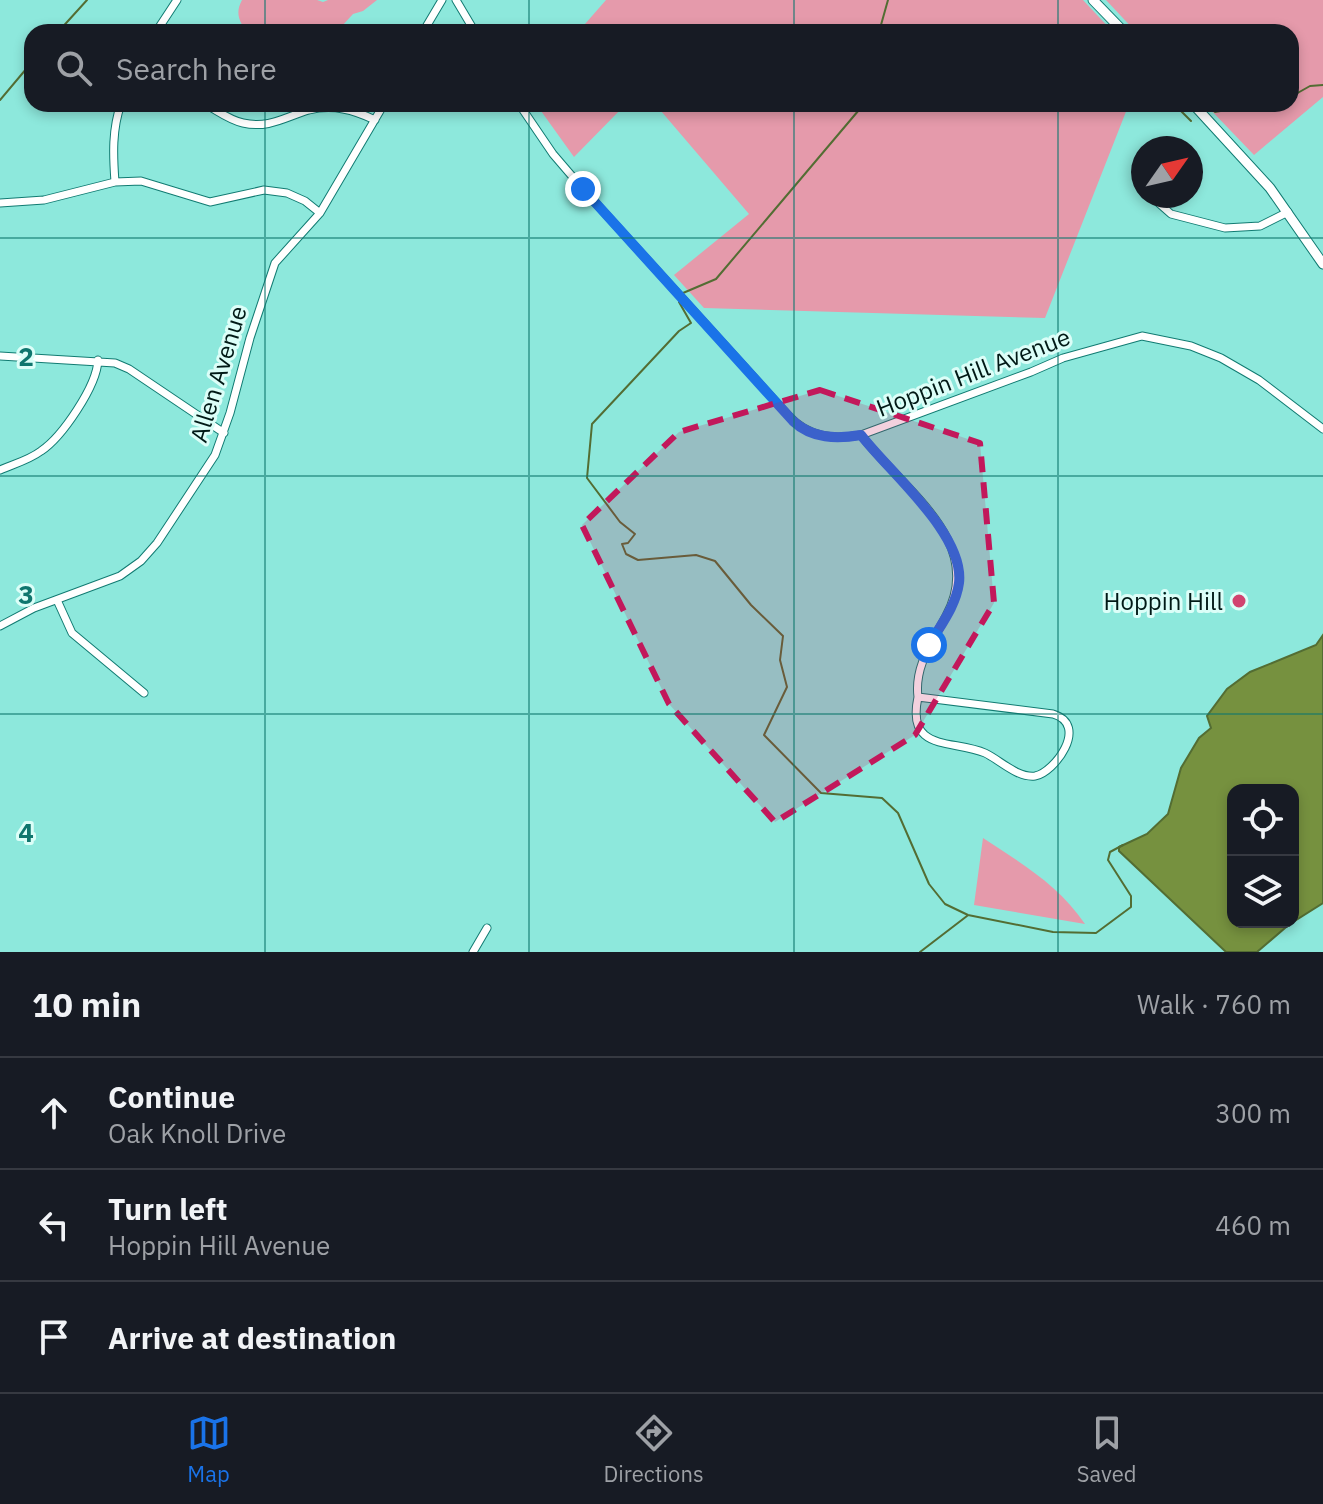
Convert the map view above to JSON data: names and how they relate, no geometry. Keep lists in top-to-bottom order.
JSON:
{
  "streets": {
    "street": ["Hoppin Hill Avenue", "Allen Avenue"]
  },
  "places": ["Hoppin Hill"],
  "north": "top right",
  "page": {
    "search": "Search here",
    "heading": ["10 min", "Walk · 760 m"],
    "list": [
      ["Continue", "Oak Knoll Drive", "300 m"],
      ["Turn left", "Hoppin Hill Avenue", "460 m"],
      "Arrive at destination"
    ],
    "nav": ["Map", "Directions", "Saved"]
  },
  "grid": {
    "rows": ["2", "3", "4"]
  }
}
